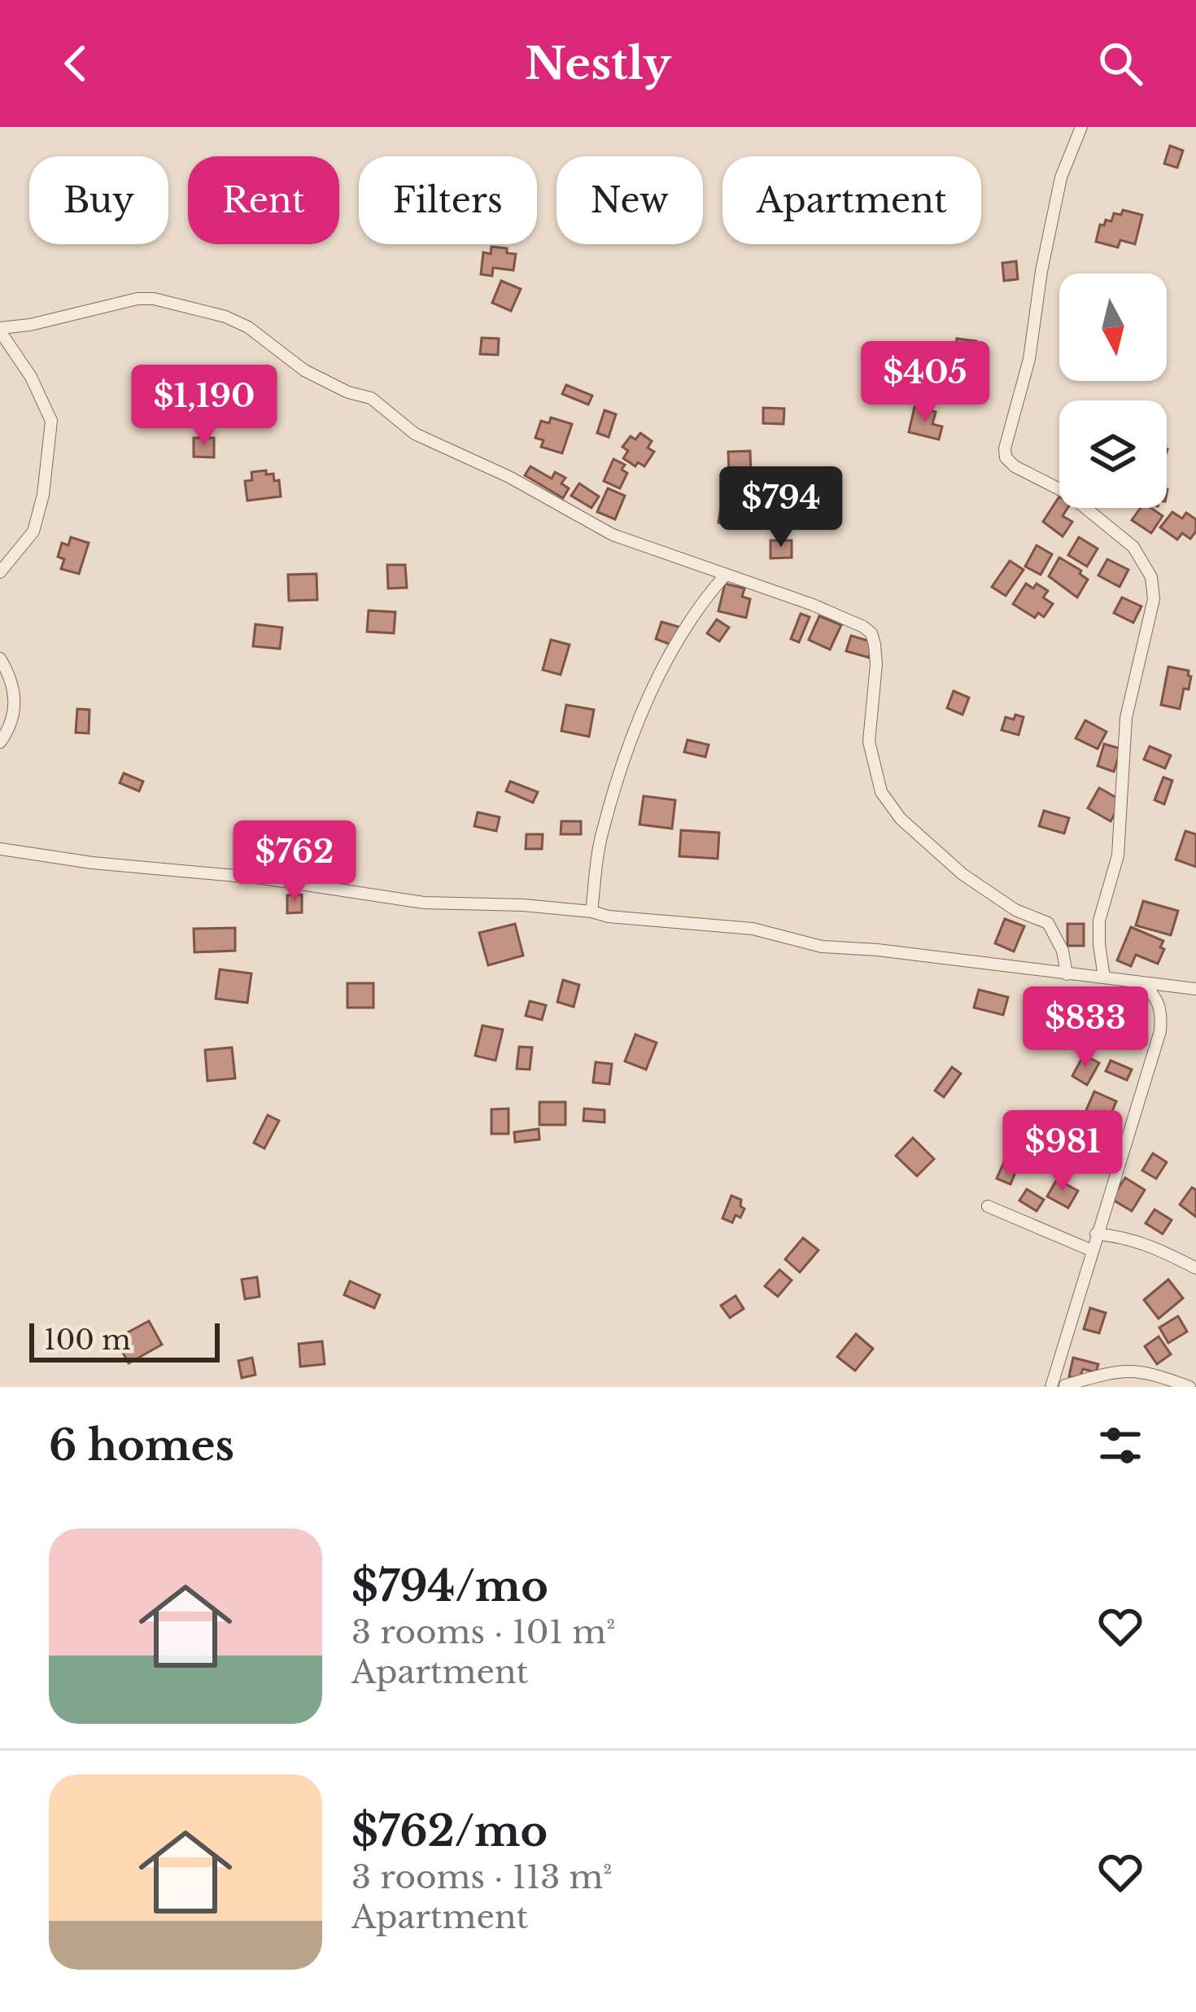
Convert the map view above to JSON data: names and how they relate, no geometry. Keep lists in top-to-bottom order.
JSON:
{
  "scale_bar": "100 m",
  "north": "bottom",
  "page": {
    "header": "Nestly",
    "chip": [
      "Buy",
      "Rent",
      "Filters",
      "New",
      "Apartment"
    ],
    "price": [
      "$405",
      "$1,190",
      "$794",
      "$762",
      "$833",
      "$981"
    ],
    "scale": "100 m",
    "heading": "6 homes",
    "list": [
      {
        "name": "$794/mo",
        "note": "3 rooms · 101 m² · Apartment"
      },
      {
        "name": "$762/mo",
        "note": "3 rooms · 113 m² · Apartment"
      }
    ]
  }
}
